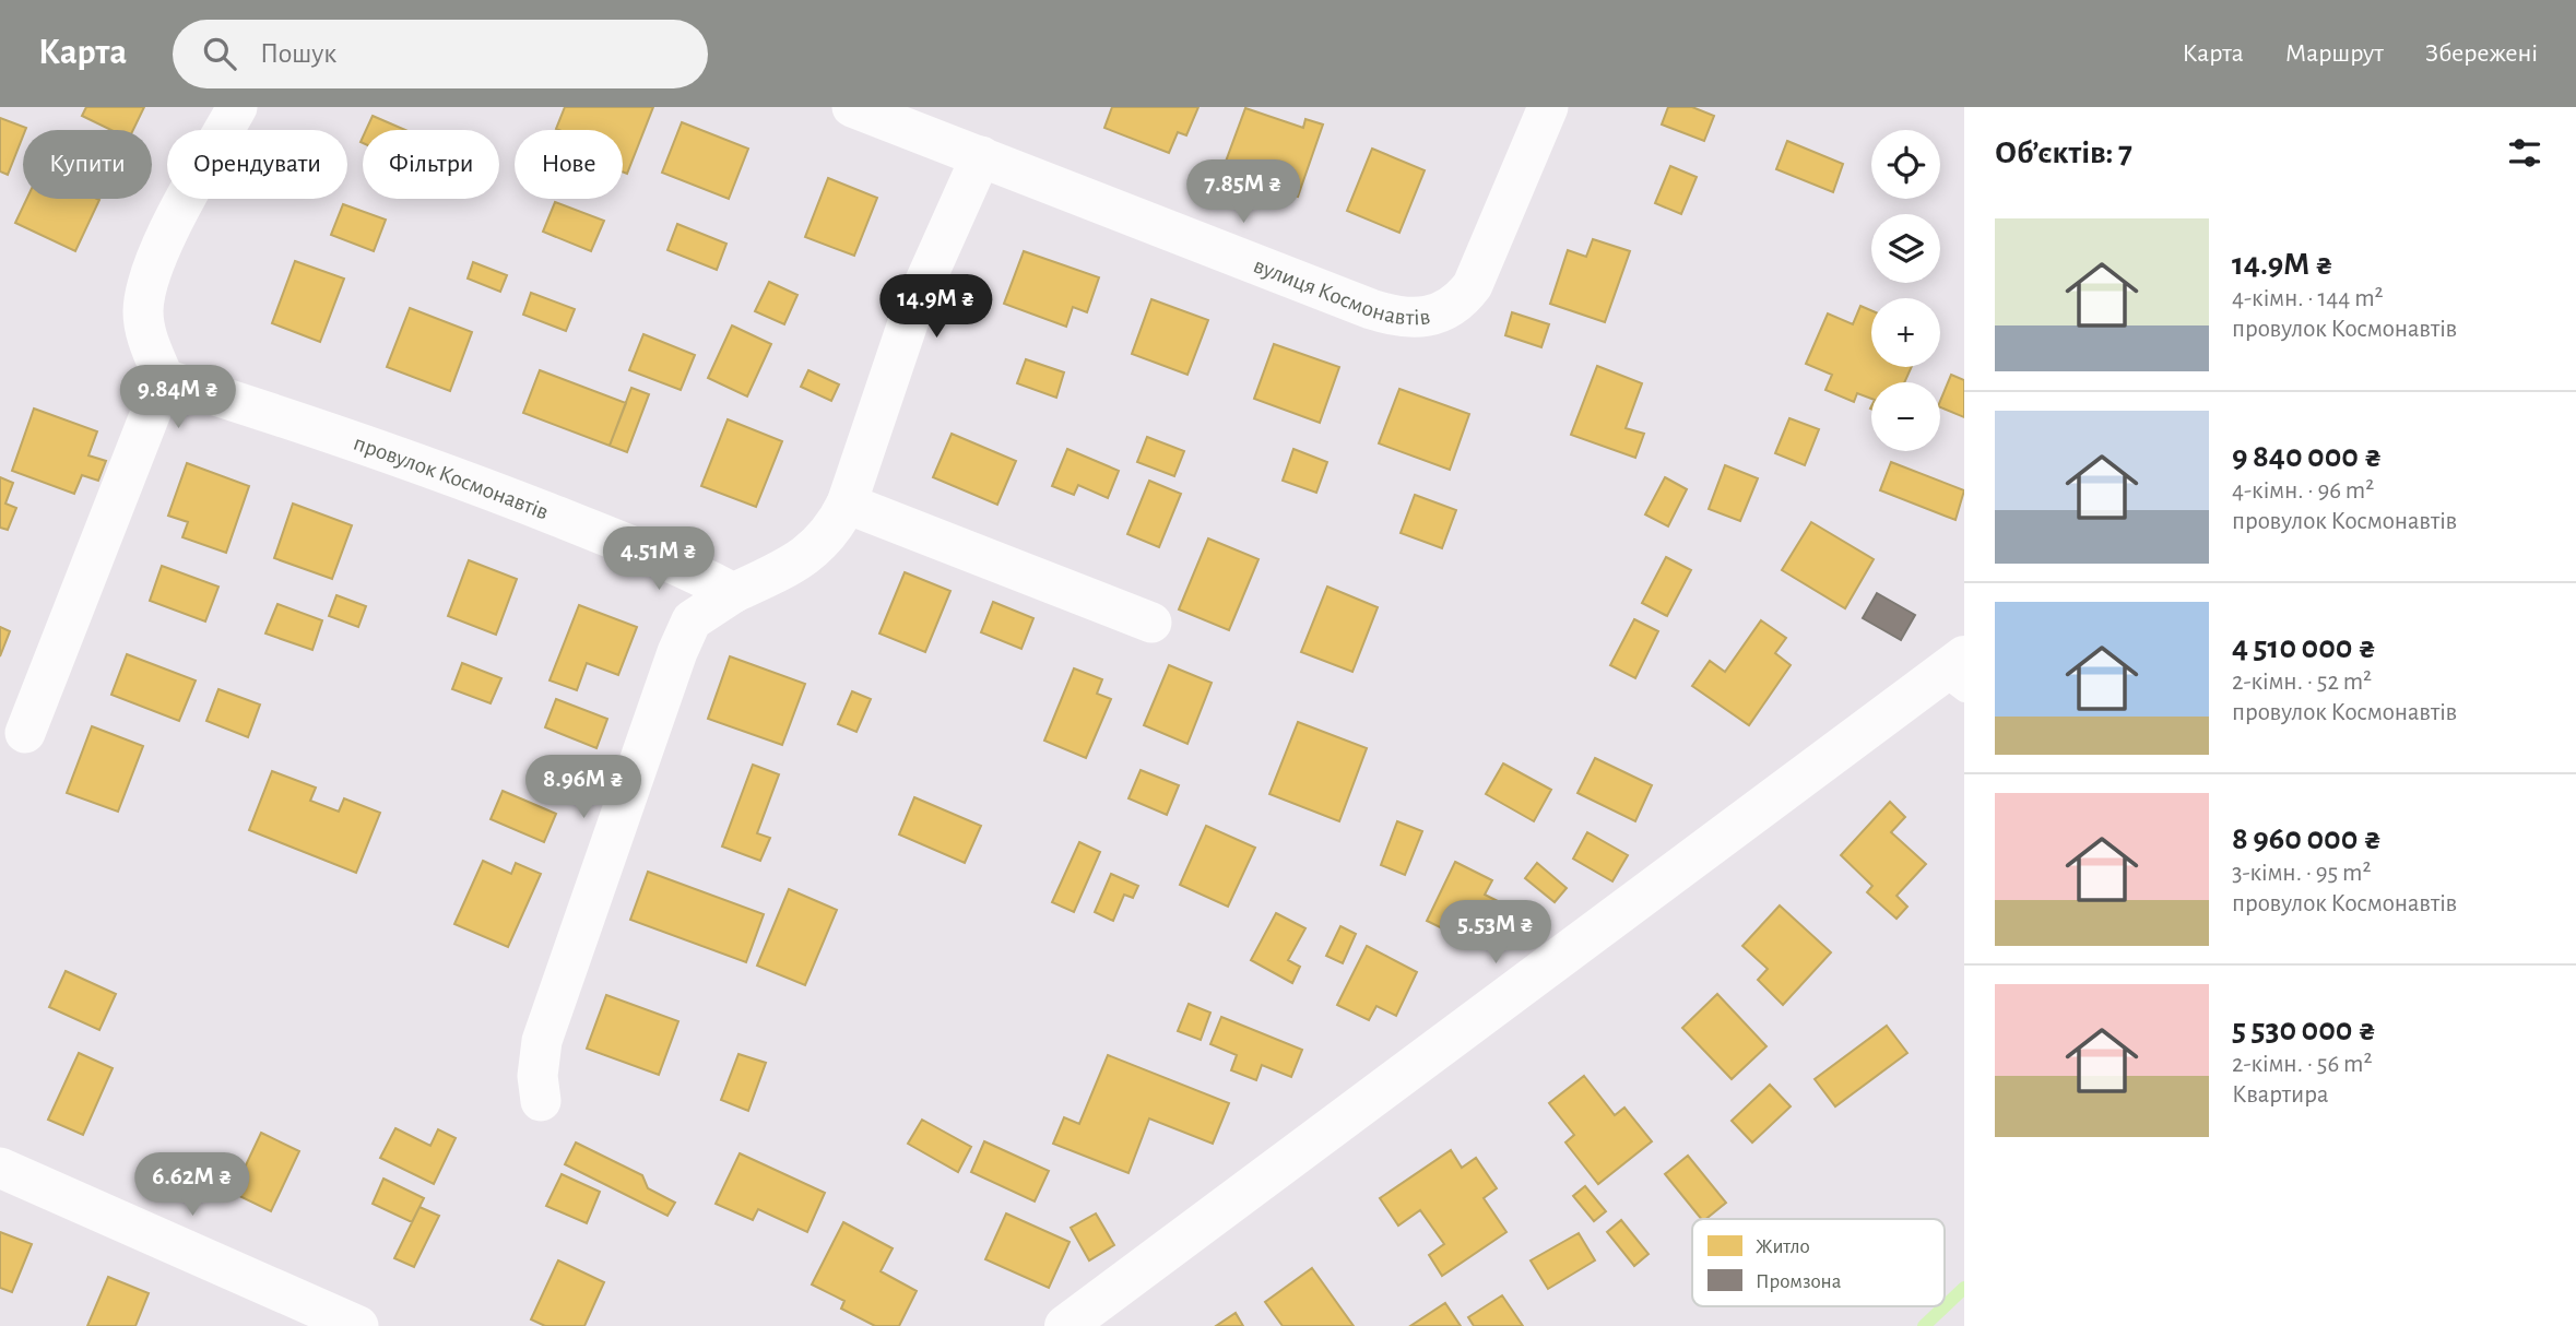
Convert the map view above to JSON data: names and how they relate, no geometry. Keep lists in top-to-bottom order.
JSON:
{
  "streets": {
    "street": ["вулиця Космонавтів", "провулок Космонавтів"]
  },
  "legend": ["Житло", "Промзона"],
  "page": {
    "header": "Карта",
    "search": "Пошук",
    "nav": ["Карта", "Маршрут", "Збережені"],
    "heading": "Об’єктів: 7",
    "map_buttons": ["+", "−"],
    "chip": [
      "Купити",
      "Орендувати",
      "Фільтри",
      "Нове"
    ],
    "price": [
      "7.85M ₴",
      "14.9M ₴",
      "9.84M ₴",
      "4.51M ₴",
      "8.96M ₴",
      "5.53M ₴",
      "6.62M ₴"
    ],
    "list": [
      {
        "name": "14.9M ₴",
        "note": "4-кімн. · 144 m² · провулок Космонавтів"
      },
      {
        "name": "9 840 000 ₴",
        "note": "4-кімн. · 96 m² · провулок Космонавтів"
      },
      {
        "name": "4 510 000 ₴",
        "note": "2-кімн. · 52 m² · провулок Космонавтів"
      },
      {
        "name": "8 960 000 ₴",
        "note": "3-кімн. · 95 m² · провулок Космонавтів"
      },
      {
        "name": "5 530 000 ₴",
        "note": "2-кімн. · 56 m² · Квартира"
      }
    ]
  }
}
